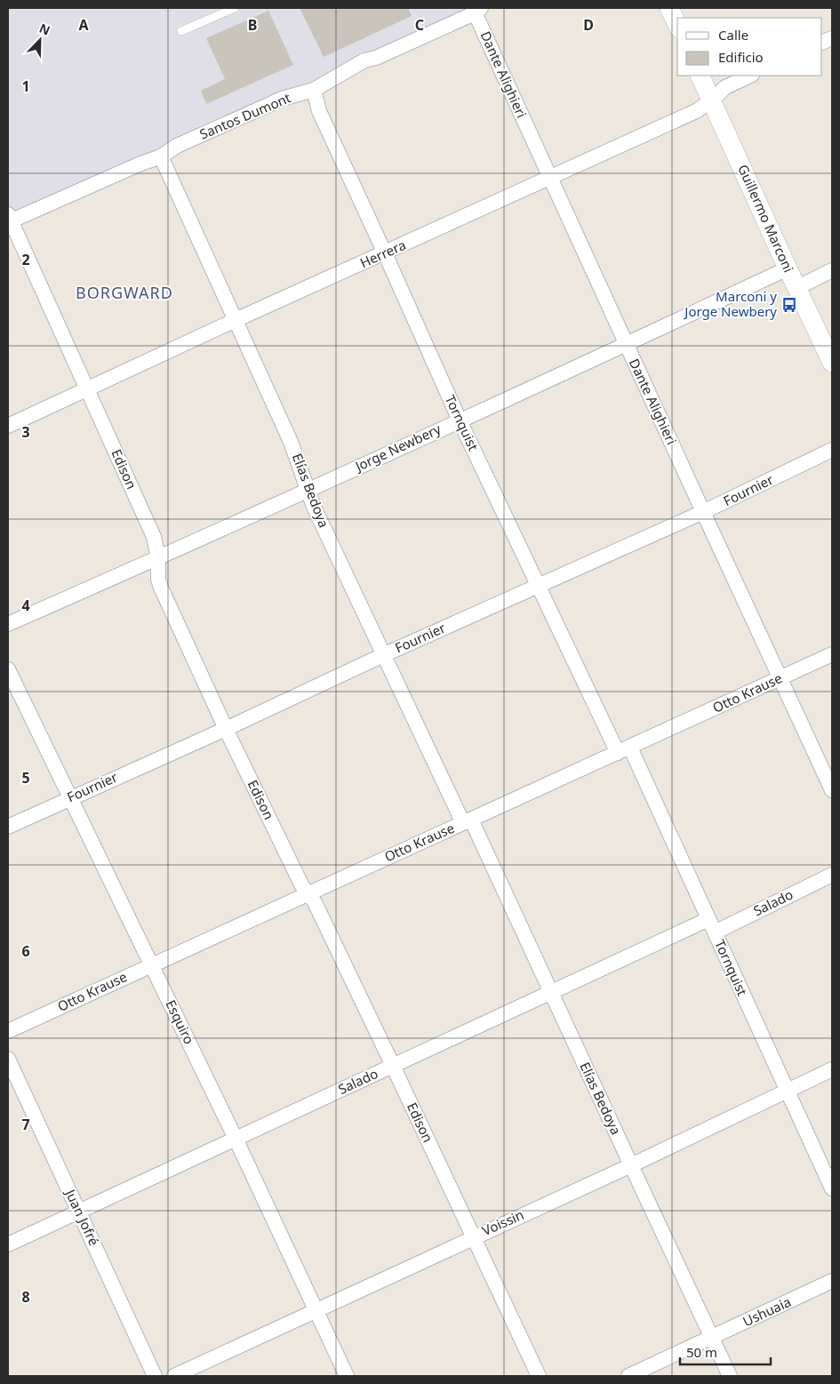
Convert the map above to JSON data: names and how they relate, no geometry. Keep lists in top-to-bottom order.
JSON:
{
  "streets": {
    "street": [
      "Dante Alighieri",
      "Santos Dumont",
      "Guillermo Marconi",
      "Herrera",
      "Tornquist",
      "Jorge Newbery",
      "Edison",
      "Elías Bedoya",
      "Fournier",
      "Otto Krause",
      "Salado",
      "Esquiro",
      "Juan Jofré",
      "Voissin",
      "Ushuaia"
    ]
  },
  "crossings": [
    ["Dante Alighieri", "Santos Dumont"],
    ["Dante Alighieri", "Herrera"],
    ["Dante Alighieri", "Jorge Newbery"],
    ["Dante Alighieri", "Fournier"],
    ["Dante Alighieri", "Otto Krause"],
    ["Santos Dumont", "Tornquist"],
    ["Santos Dumont", "Edison"],
    ["Santos Dumont", "Elías Bedoya"],
    ["Guillermo Marconi", "Herrera"],
    ["Guillermo Marconi", "Jorge Newbery"],
    ["Herrera", "Tornquist"],
    ["Herrera", "Edison"],
    ["Herrera", "Elías Bedoya"],
    ["Tornquist", "Jorge Newbery"],
    ["Tornquist", "Fournier"],
    ["Tornquist", "Otto Krause"],
    ["Tornquist", "Salado"],
    ["Tornquist", "Voissin"],
    ["Jorge Newbery", "Edison"],
    ["Jorge Newbery", "Elías Bedoya"],
    ["Edison", "Fournier"],
    ["Edison", "Otto Krause"],
    ["Edison", "Salado"],
    ["Edison", "Voissin"],
    ["Elías Bedoya", "Fournier"],
    ["Elías Bedoya", "Otto Krause"],
    ["Elías Bedoya", "Salado"],
    ["Elías Bedoya", "Voissin"],
    ["Elías Bedoya", "Ushuaia"],
    ["Fournier", "Esquiro"],
    ["Otto Krause", "Esquiro"],
    ["Salado", "Esquiro"],
    ["Salado", "Juan Jofré"],
    ["Esquiro", "Voissin"]
  ],
  "districts": ["BORGWARD"],
  "places": {
    "bus stop": ["Marconi y Jorge Newbery"]
  },
  "legend": ["Calle", "Edificio"],
  "scale_bar": "50 m",
  "north": "top right",
  "grid": {
    "columns": [
      "A",
      "B",
      "C",
      "D"
    ],
    "rows": [
      "1",
      "2",
      "3",
      "4",
      "5",
      "6",
      "7",
      "8"
    ]
  }
}
